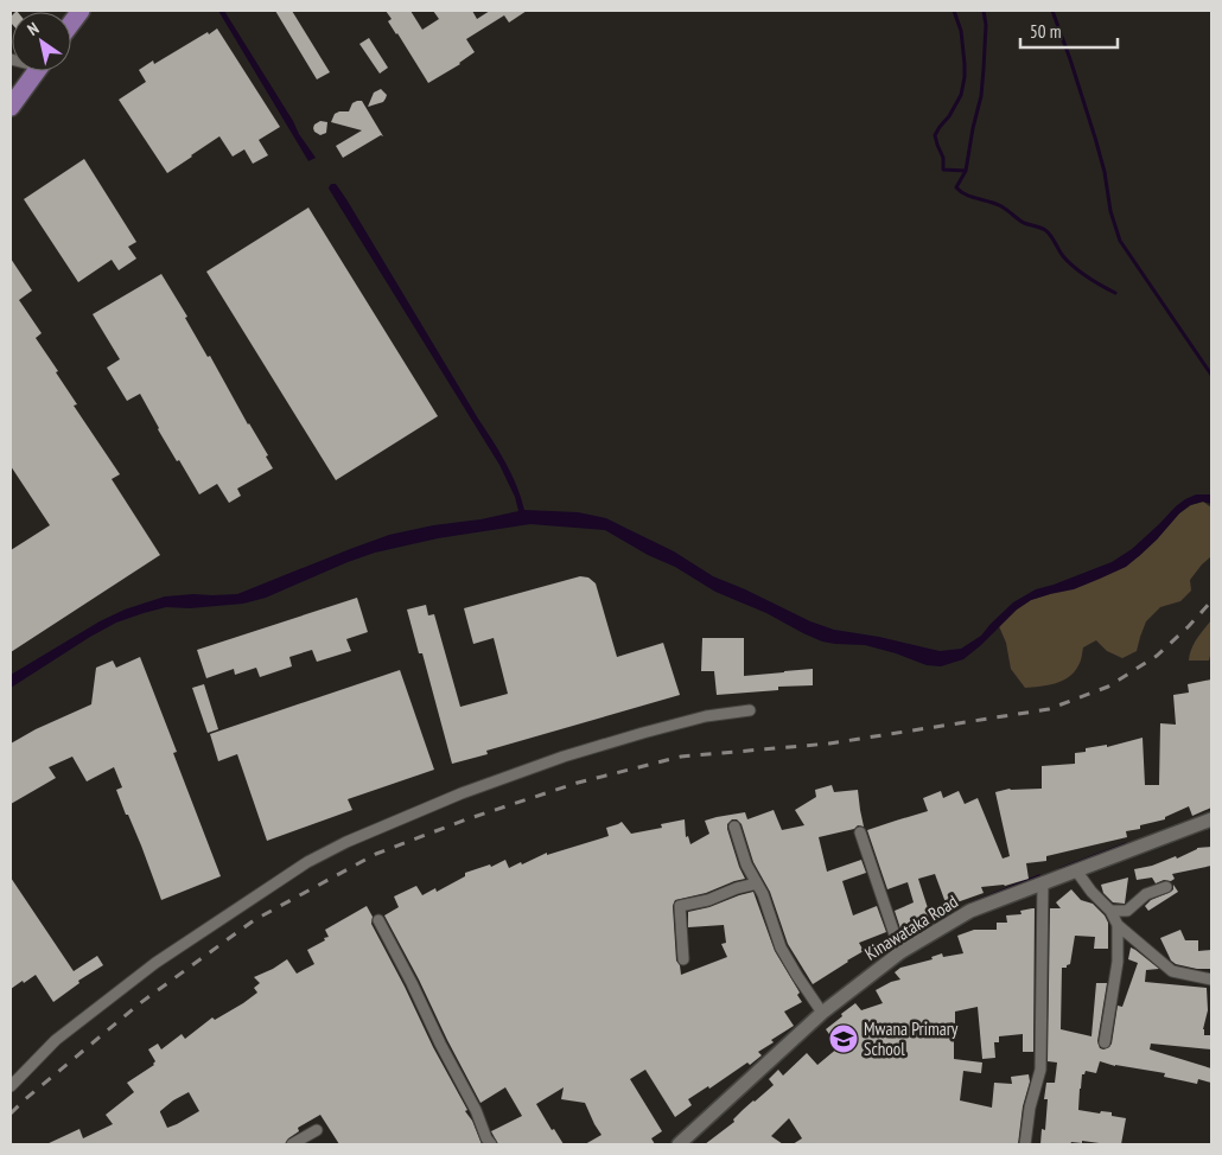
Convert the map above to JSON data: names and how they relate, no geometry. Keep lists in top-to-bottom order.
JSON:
{
  "streets": {
    "street": ["Kinawataka Road"]
  },
  "places": {
    "school or university": ["Mwana Primary School"]
  },
  "scale_bar": "50 m",
  "north": "top left"
}
